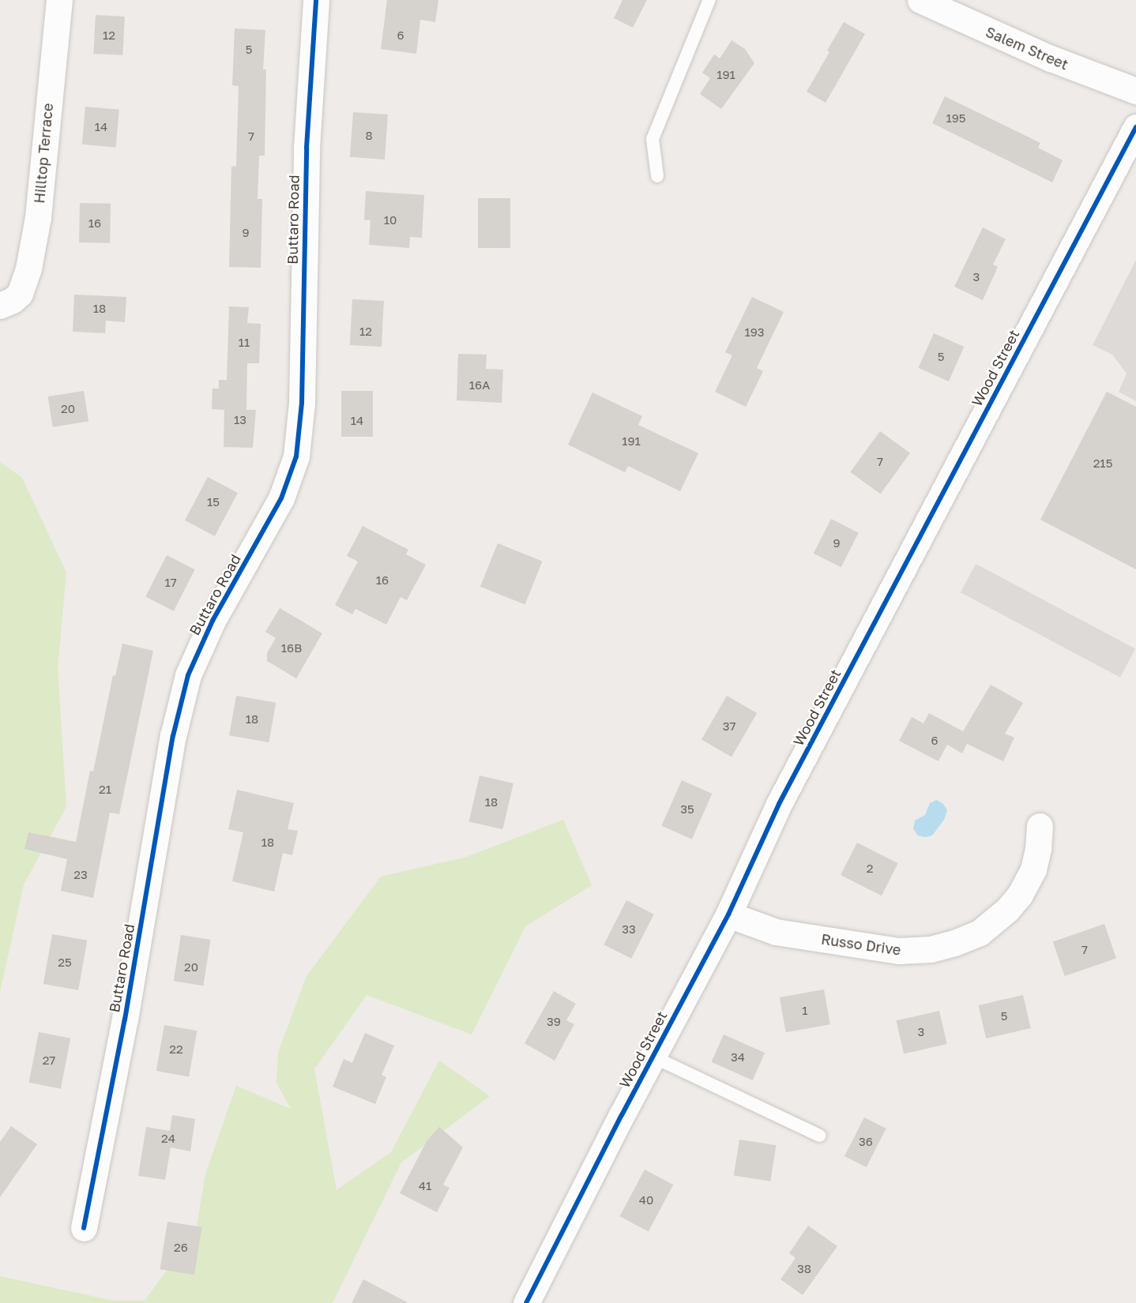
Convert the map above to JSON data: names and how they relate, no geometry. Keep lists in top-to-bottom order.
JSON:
{
  "streets": {
    "street": [
      "Salem Street",
      "Hilltop Terrace",
      "Buttaro Road",
      "Wood Street",
      "Russo Drive"
    ]
  },
  "crossings": [
    ["Wood Street", "Russo Drive"]
  ],
  "house_numbers": [
    "12",
    "6",
    "5",
    "191",
    "195",
    "14",
    "8",
    "7",
    "10",
    "16",
    "9",
    "3",
    "18",
    "12",
    "193",
    "11",
    "5",
    "16A",
    "20",
    "13",
    "14",
    "191",
    "7",
    "215",
    "15",
    "9",
    "16",
    "17",
    "16B",
    "18",
    "37",
    "6",
    "21",
    "18",
    "35",
    "18",
    "2",
    "23",
    "33",
    "7",
    "25",
    "20",
    "1",
    "5",
    "39",
    "3",
    "22",
    "34",
    "27",
    "24",
    "36",
    "41",
    "40",
    "26",
    "38"
  ]
}
